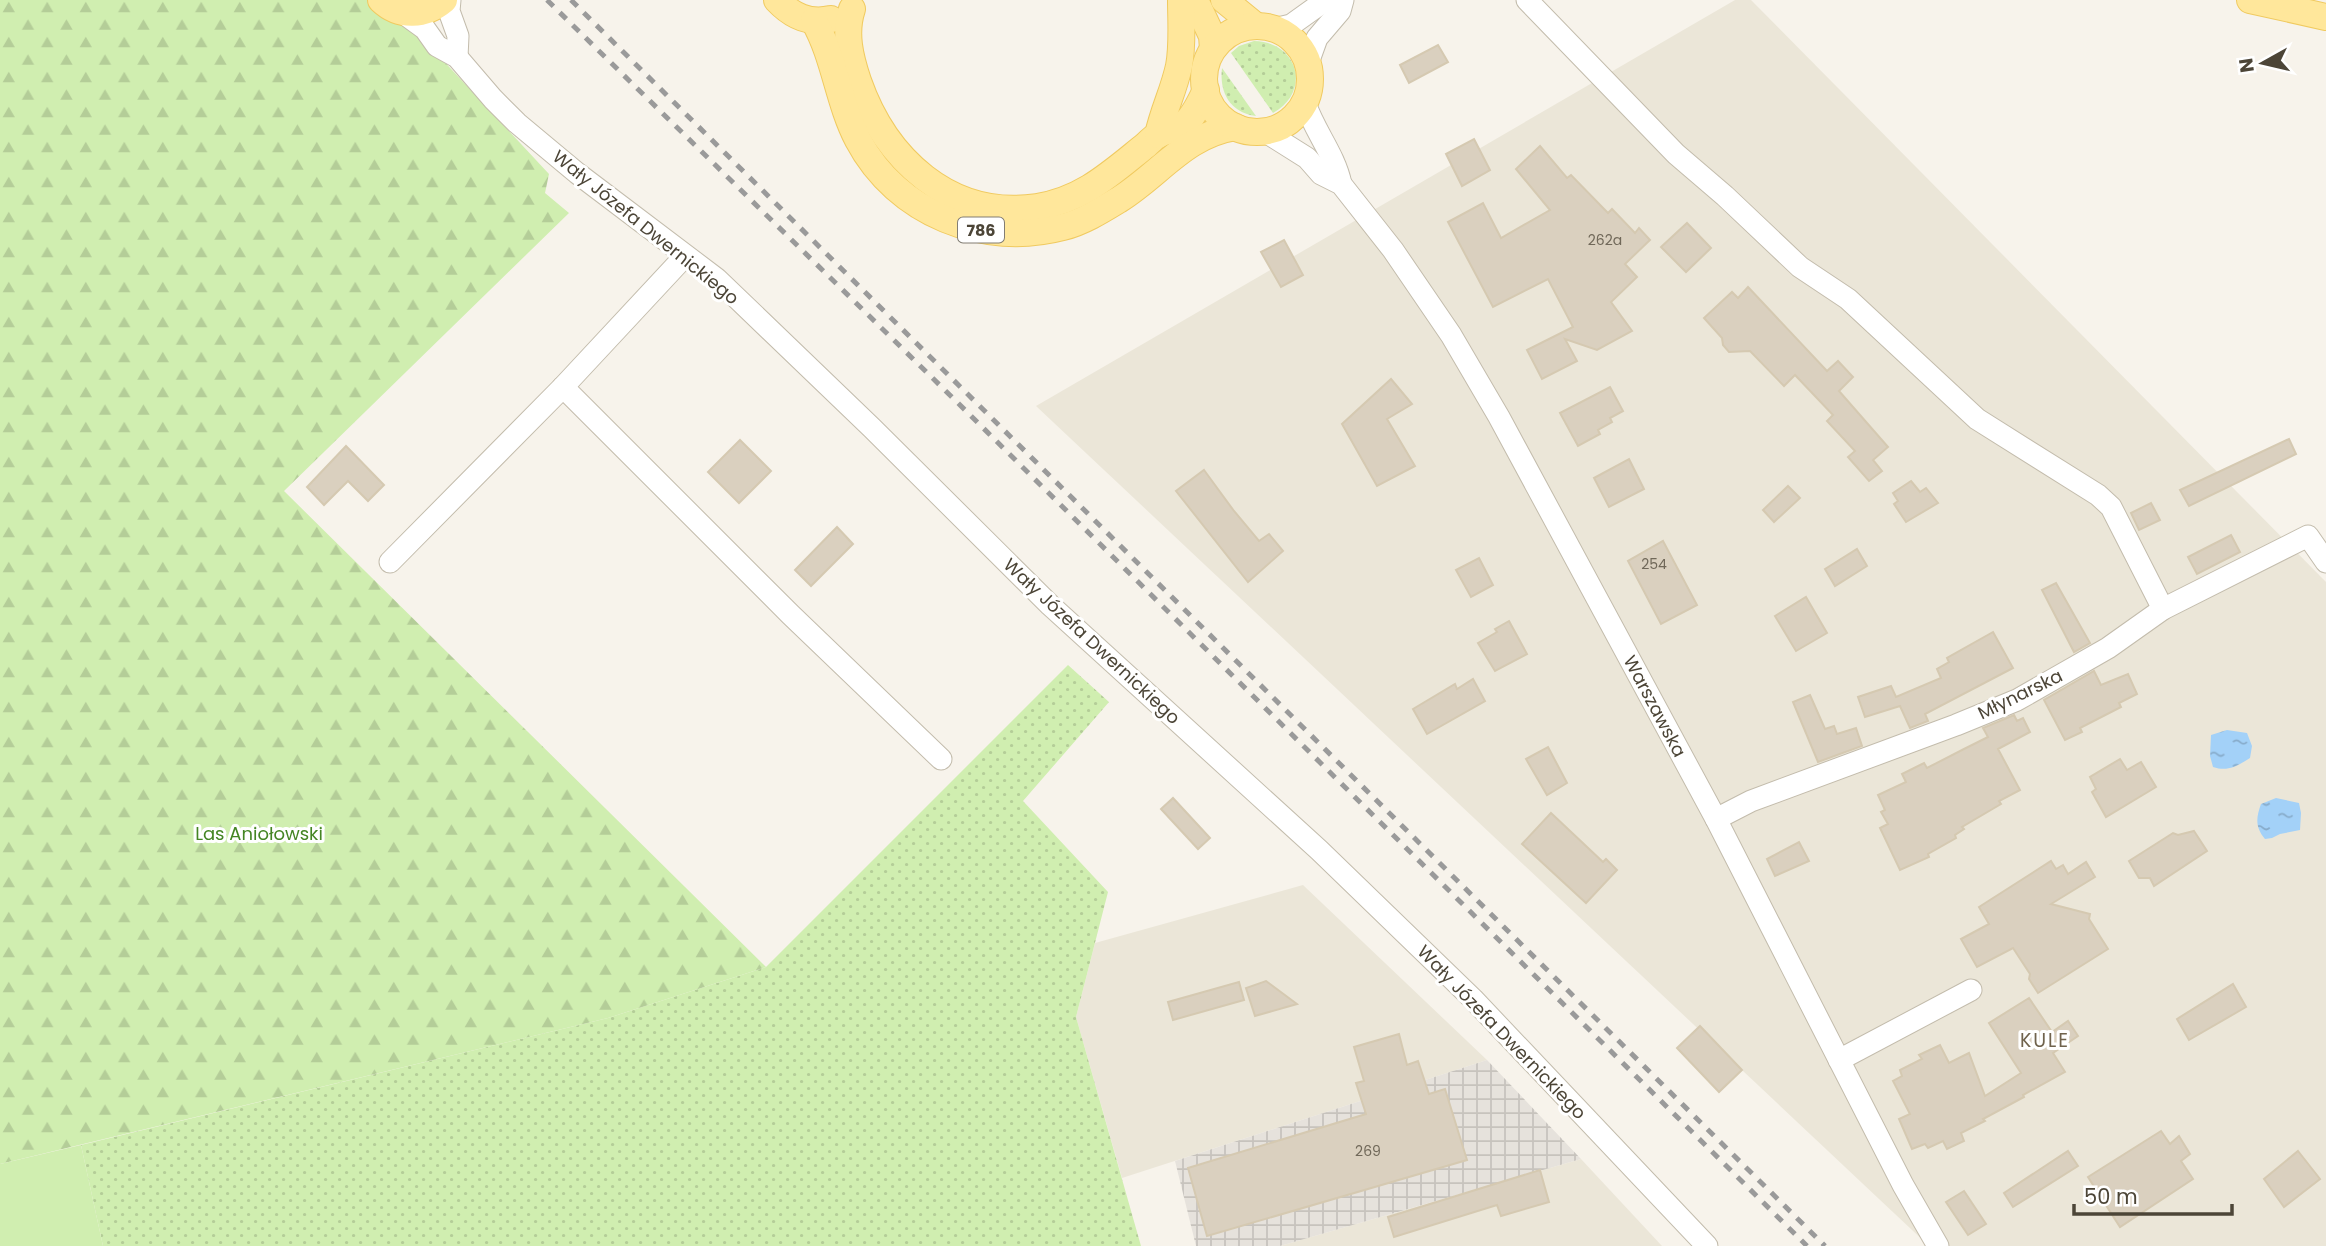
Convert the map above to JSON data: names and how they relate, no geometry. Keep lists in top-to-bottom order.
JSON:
{
  "streets": {
    "main road": ["786"],
    "street": ["Wały Józefa Dwernickiego", "Młynarska", "Warszawska"]
  },
  "crossings": [
    ["786", "Warszawska"],
    ["Młynarska", "Warszawska"]
  ],
  "districts": ["KULE"],
  "parks": ["Las Aniołowski"],
  "house_numbers": ["262a", "254", "269"],
  "scale_bar": "50 m",
  "north": "left"
}
